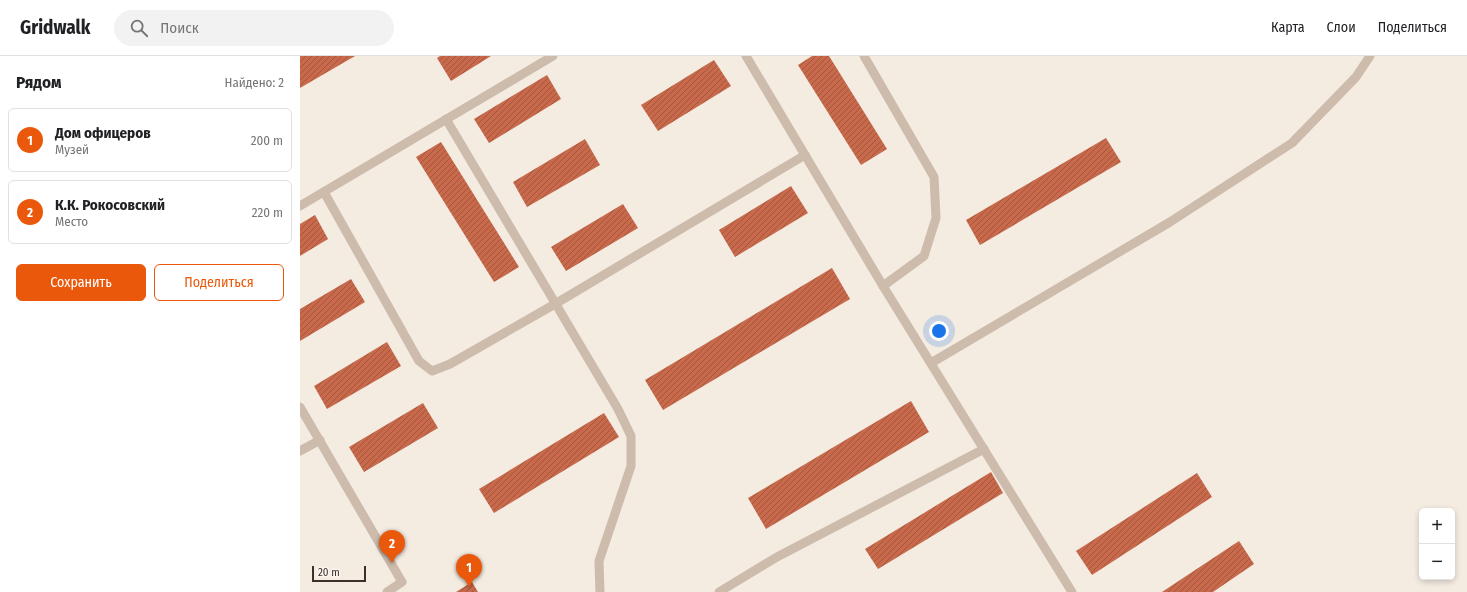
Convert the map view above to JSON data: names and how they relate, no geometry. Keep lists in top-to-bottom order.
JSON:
{
  "scale_bar": "20 m",
  "page": {
    "header": "Gridwalk",
    "search": "Поиск",
    "nav": ["Карта", "Слои", "Поделиться"],
    "heading": ["Рядом", "Найдено: 2"],
    "list": [
      {
        "mark": "1",
        "name": "Дом офицеров",
        "note": "Музей",
        "value": "200 m"
      },
      {
        "mark": "2",
        "name": "К.К. Рокосовский",
        "note": "Место",
        "value": "220 m"
      }
    ],
    "buttons": ["Сохранить", "Поделиться"],
    "map_buttons": ["+", "−"],
    "pins": ["2", "1"],
    "scale": "20 m"
  }
}
